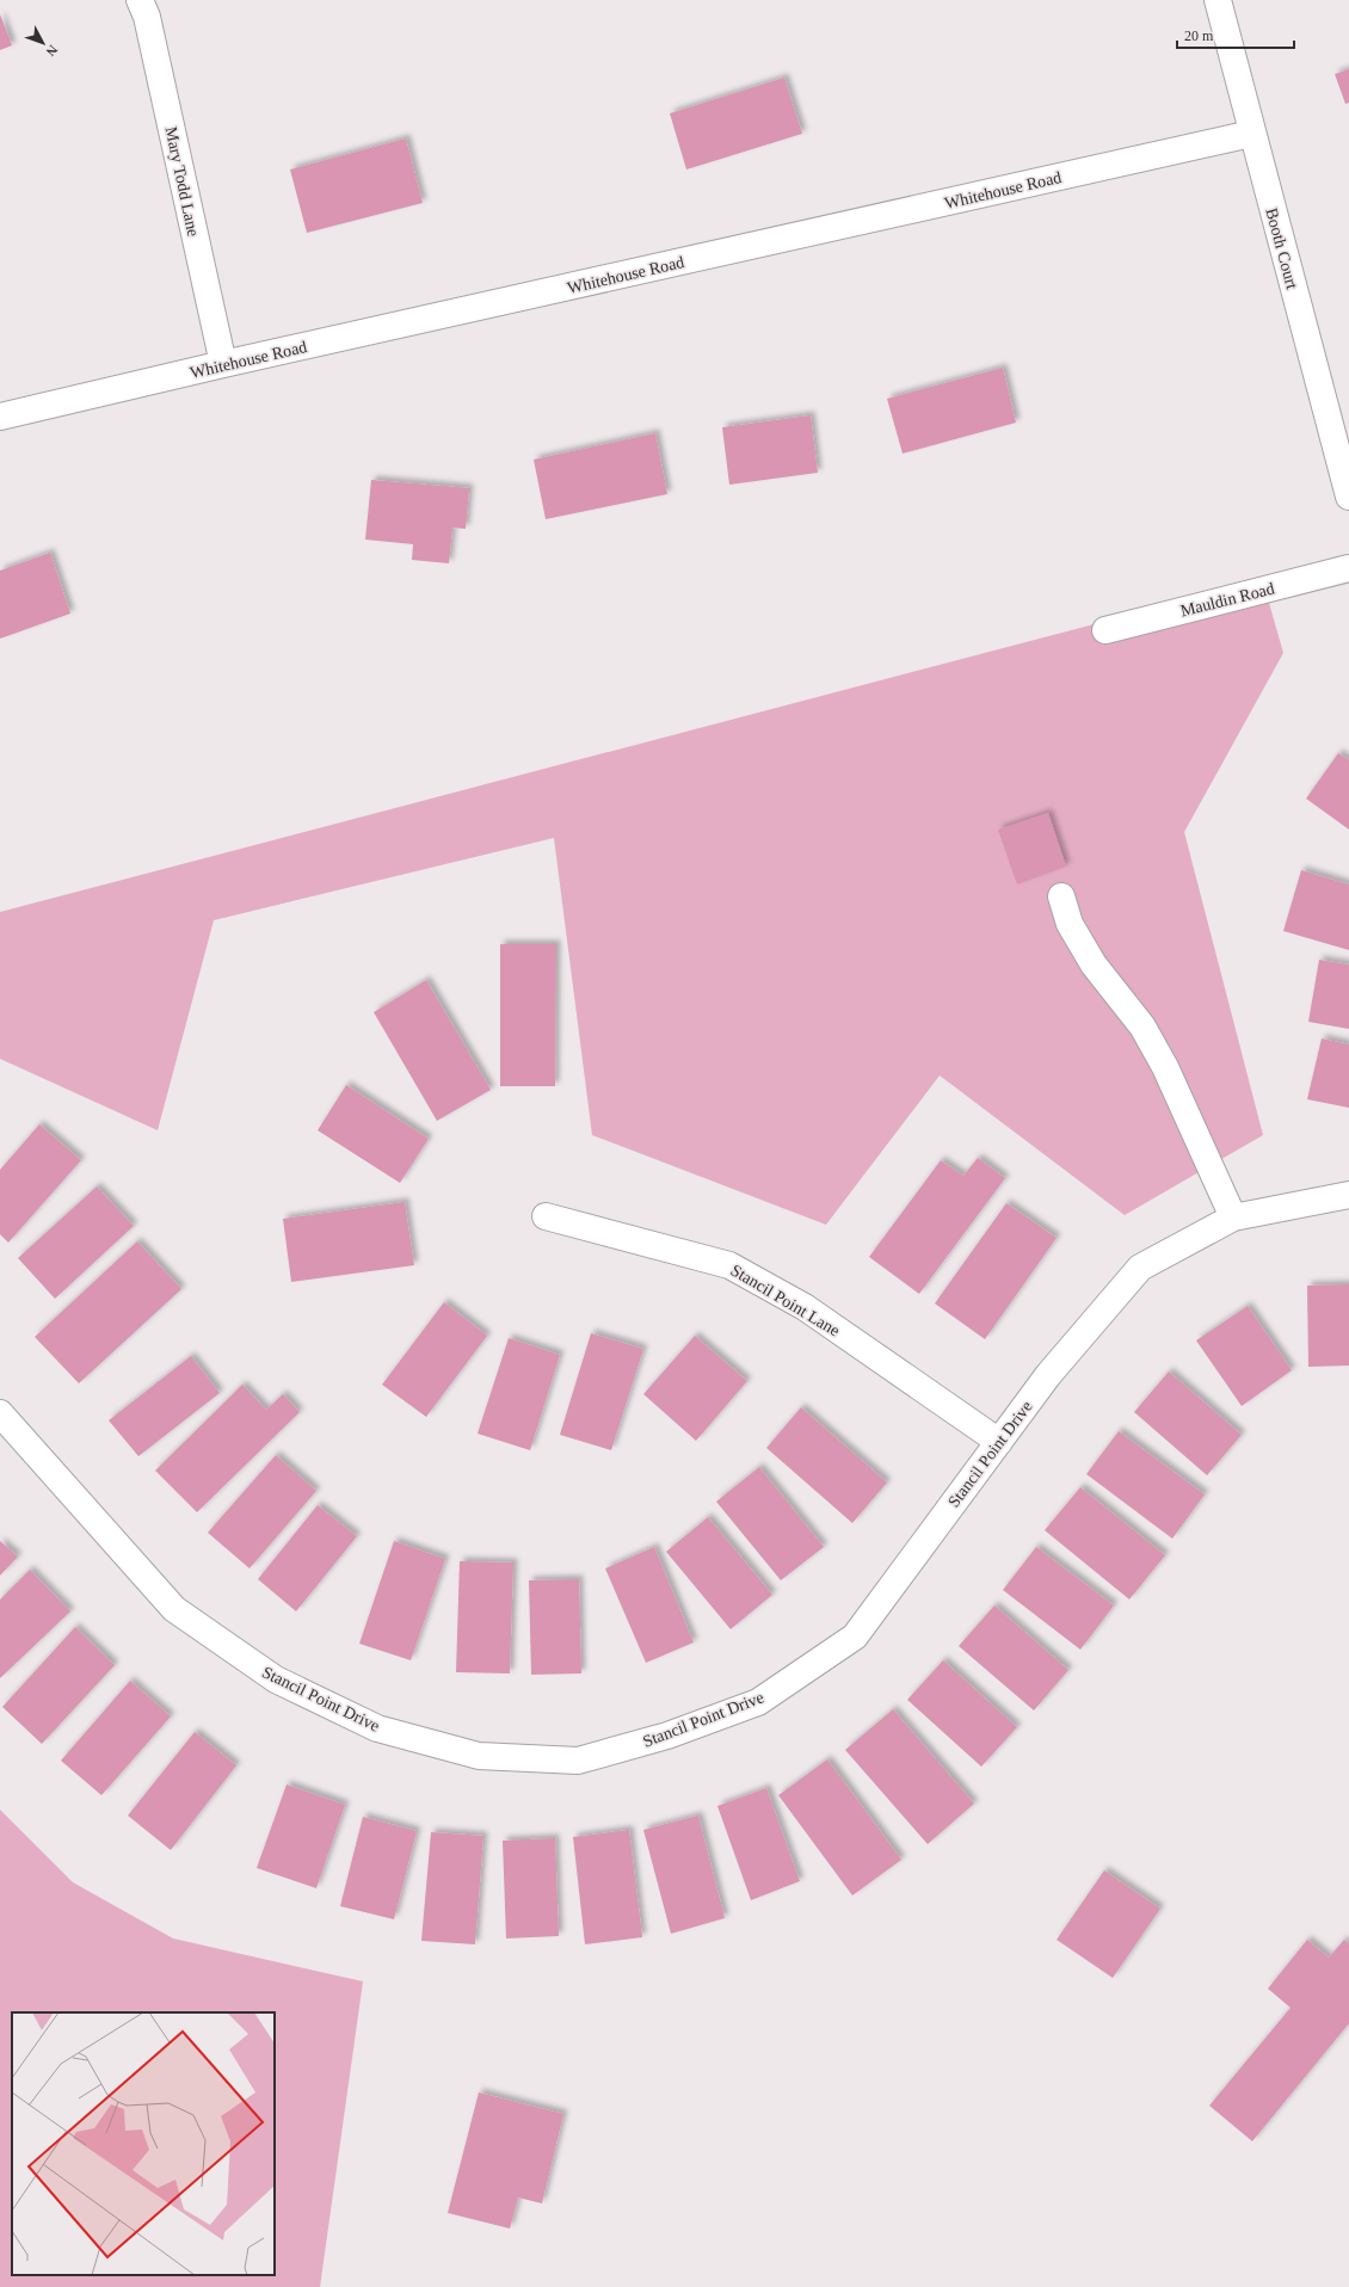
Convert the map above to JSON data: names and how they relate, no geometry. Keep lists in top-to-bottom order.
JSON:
{
  "streets": {
    "street": [
      "Mary Todd Lane",
      "Whitehouse Road",
      "Booth Court",
      "Mauldin Road",
      "Stancil Point Lane",
      "Stancil Point Drive"
    ]
  },
  "crossings": [
    ["Mary Todd Lane", "Whitehouse Road"],
    ["Whitehouse Road", "Booth Court"],
    ["Stancil Point Lane", "Stancil Point Drive"]
  ],
  "scale_bar": "20 m",
  "north": "bottom right"
}
